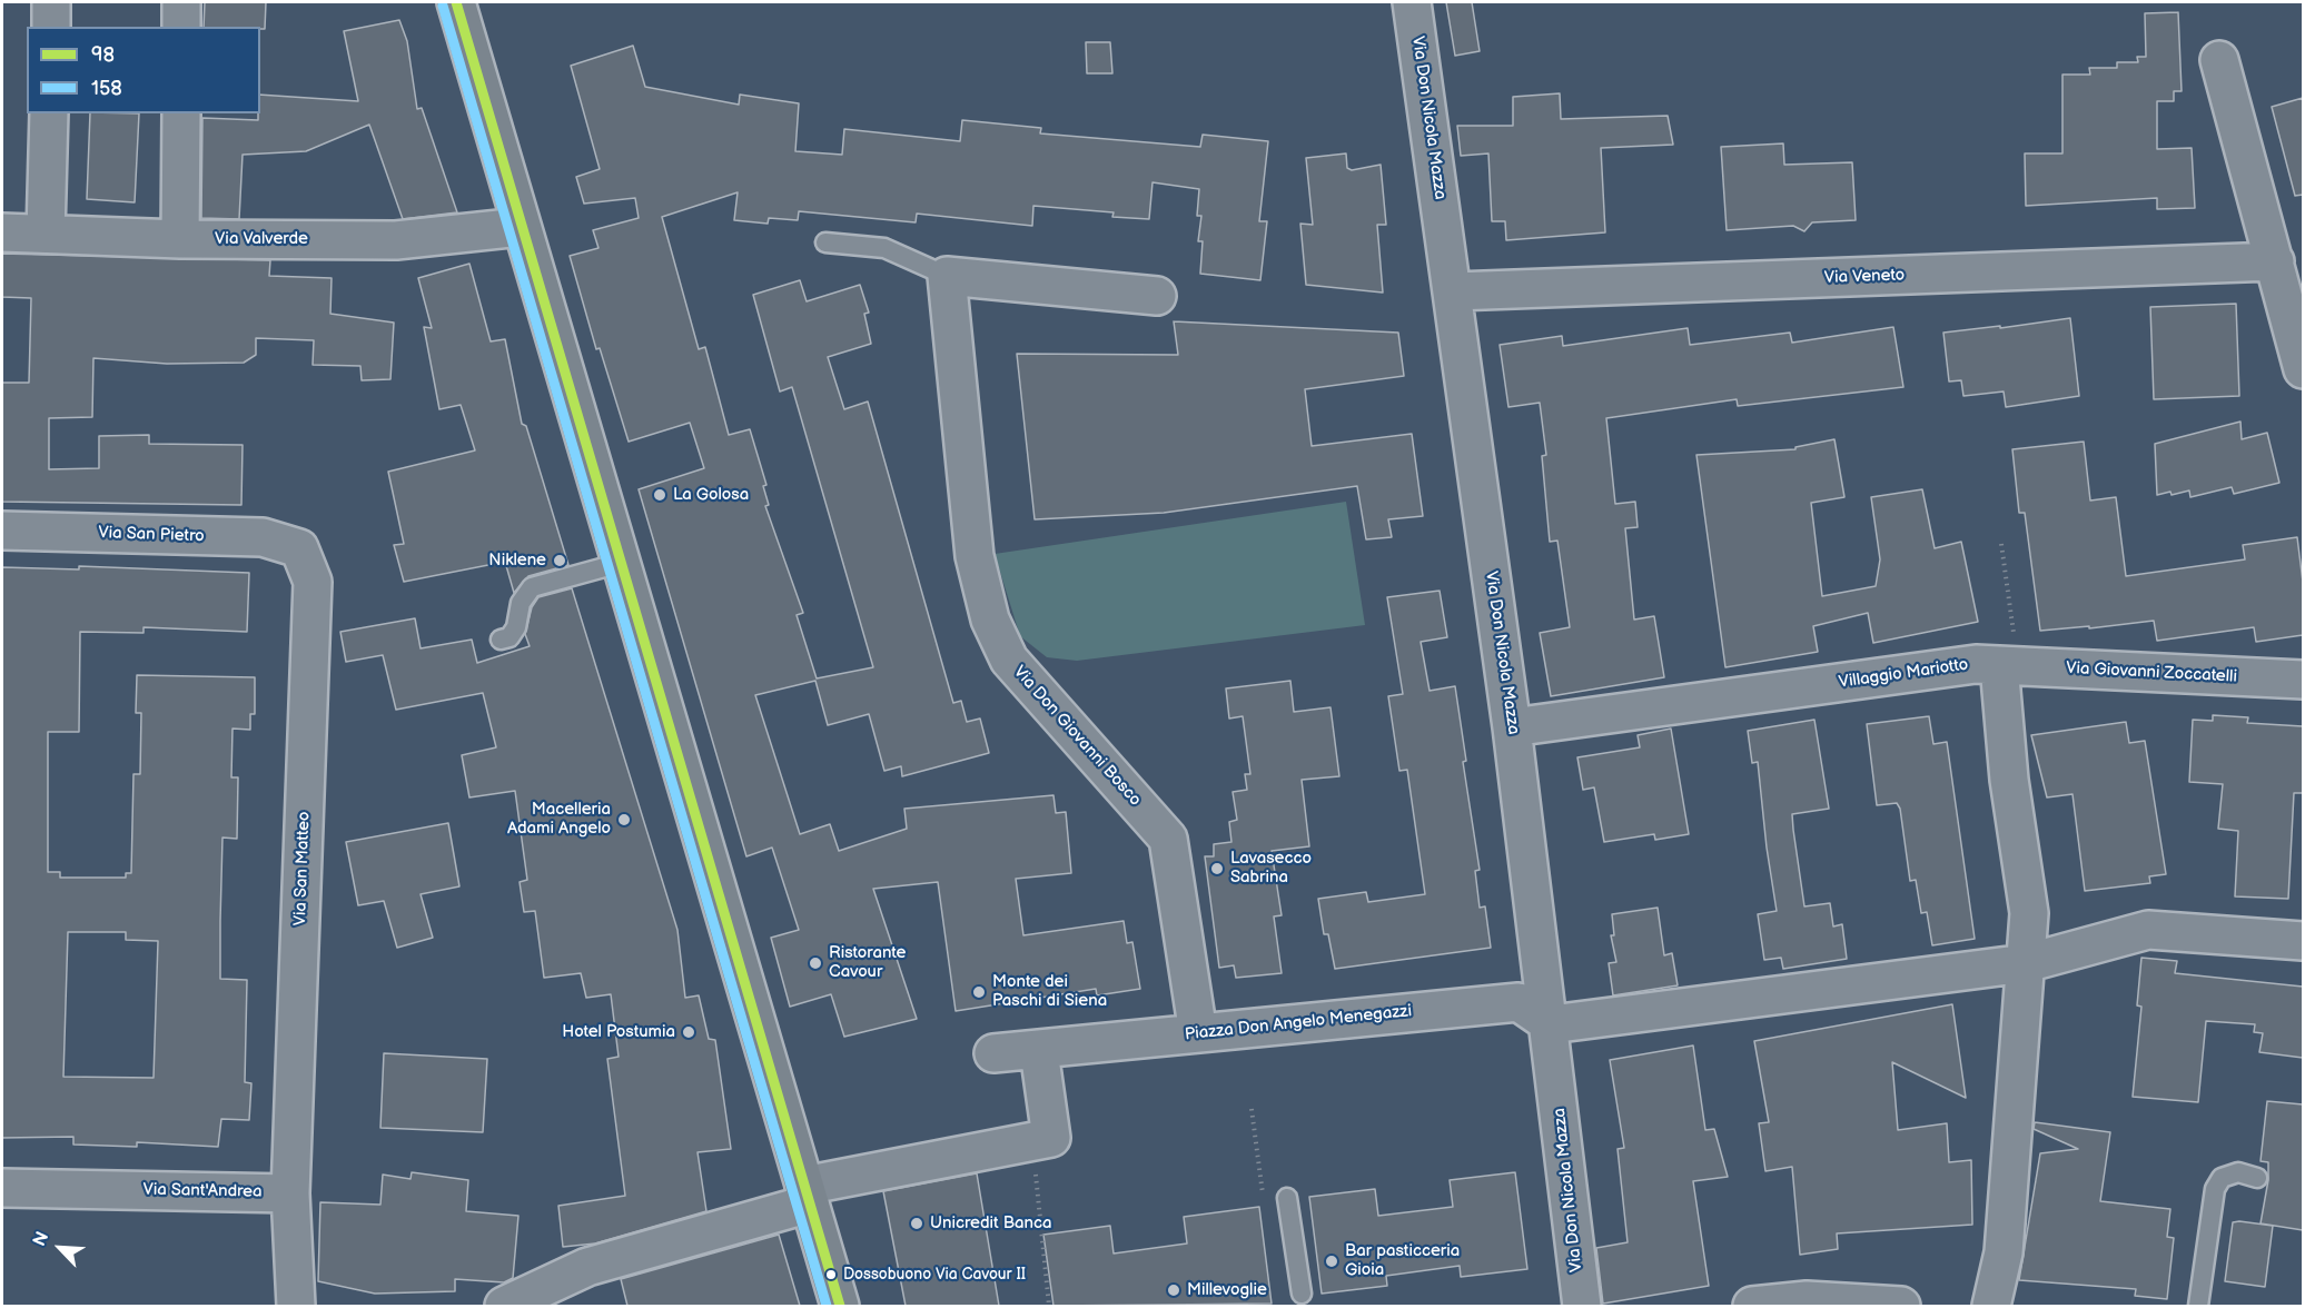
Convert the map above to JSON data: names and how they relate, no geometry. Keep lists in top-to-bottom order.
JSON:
{
  "streets": {
    "street": [
      "Via Don Nicola Mazza",
      "Via Valverde",
      "Via Veneto",
      "Via San Pietro",
      "Via Giovanni Zoccatelli",
      "Villaggio Mariotto",
      "Via Don Giovanni Bosco",
      "Via San Matteo",
      "Piazza Don Angelo Menegazzi",
      "Via Sant'Andrea"
    ]
  },
  "crossings": [
    ["Via Don Nicola Mazza", "Via Veneto"],
    ["Via Don Nicola Mazza", "Villaggio Mariotto"],
    ["Via Don Nicola Mazza", "Piazza Don Angelo Menegazzi"],
    ["Via San Pietro", "Via San Matteo"],
    ["Via Giovanni Zoccatelli", "Villaggio Mariotto"],
    ["Via Don Giovanni Bosco", "Piazza Don Angelo Menegazzi"],
    ["Via San Matteo", "Via Sant'Andrea"]
  ],
  "places": [
    "La Golosa",
    "Niklene",
    "Macelleria Adami Angelo",
    "Lavasecco Sabrina",
    "Ristorante Cavour",
    "Monte dei Paschi di Siena",
    "Hotel Postumia",
    "Unicredit Banca",
    "Bar pasticceria Gioia",
    "Dossobuono Via Cavour II",
    "Millevoglie"
  ],
  "lines": ["transit line 98", "transit line 158"],
  "legend": ["98", "158"],
  "north": "top left"
}
